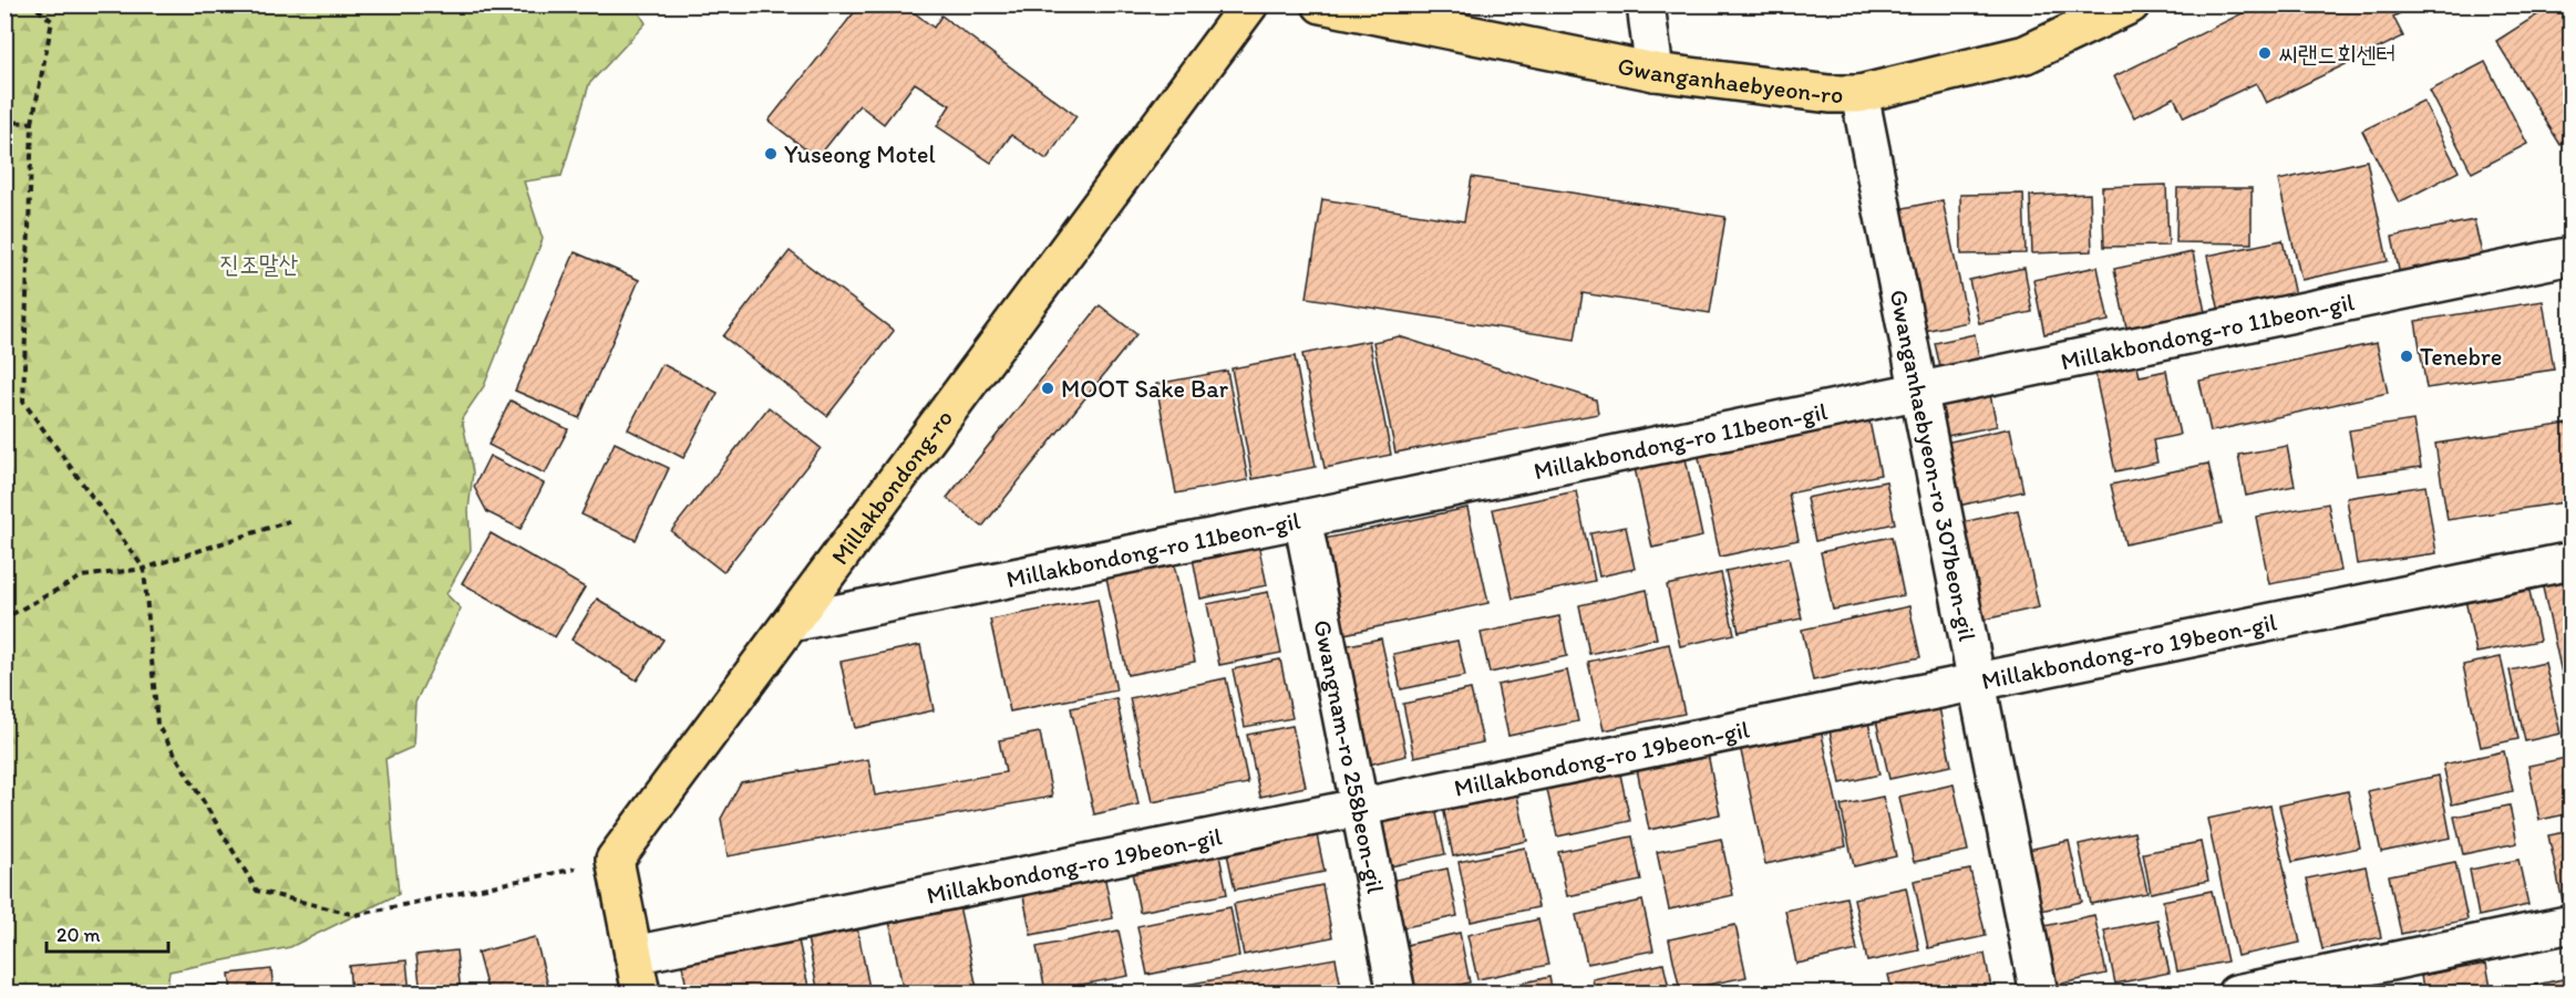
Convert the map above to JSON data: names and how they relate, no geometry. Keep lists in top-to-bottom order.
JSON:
{
  "streets": {
    "main road": ["Gwanganhaebyeon-ro", "Millakbondong-ro"],
    "street": [
      "Millakbondong-ro 11beon-gil",
      "Gwanganhaebyeon-ro 307beon-gil",
      "Millakbondong-ro 19beon-gil",
      "Gwangnam-ro 258beon-gil"
    ]
  },
  "crossings": [
    ["Gwanganhaebyeon-ro", "Gwanganhaebyeon-ro 307beon-gil"],
    ["Millakbondong-ro 11beon-gil", "Gwanganhaebyeon-ro 307beon-gil"],
    ["Millakbondong-ro 11beon-gil", "Millakbondong-ro"],
    ["Millakbondong-ro 11beon-gil", "Gwangnam-ro 258beon-gil"],
    ["Gwanganhaebyeon-ro 307beon-gil", "Millakbondong-ro 19beon-gil"],
    ["Millakbondong-ro 19beon-gil", "Gwangnam-ro 258beon-gil"]
  ],
  "parks": ["진조말산"],
  "places": [
    "씨랜드회센터",
    "Yuseong Motel",
    "Tenebre",
    "MOOT Sake Bar"
  ],
  "scale_bar": "20 m"
}
